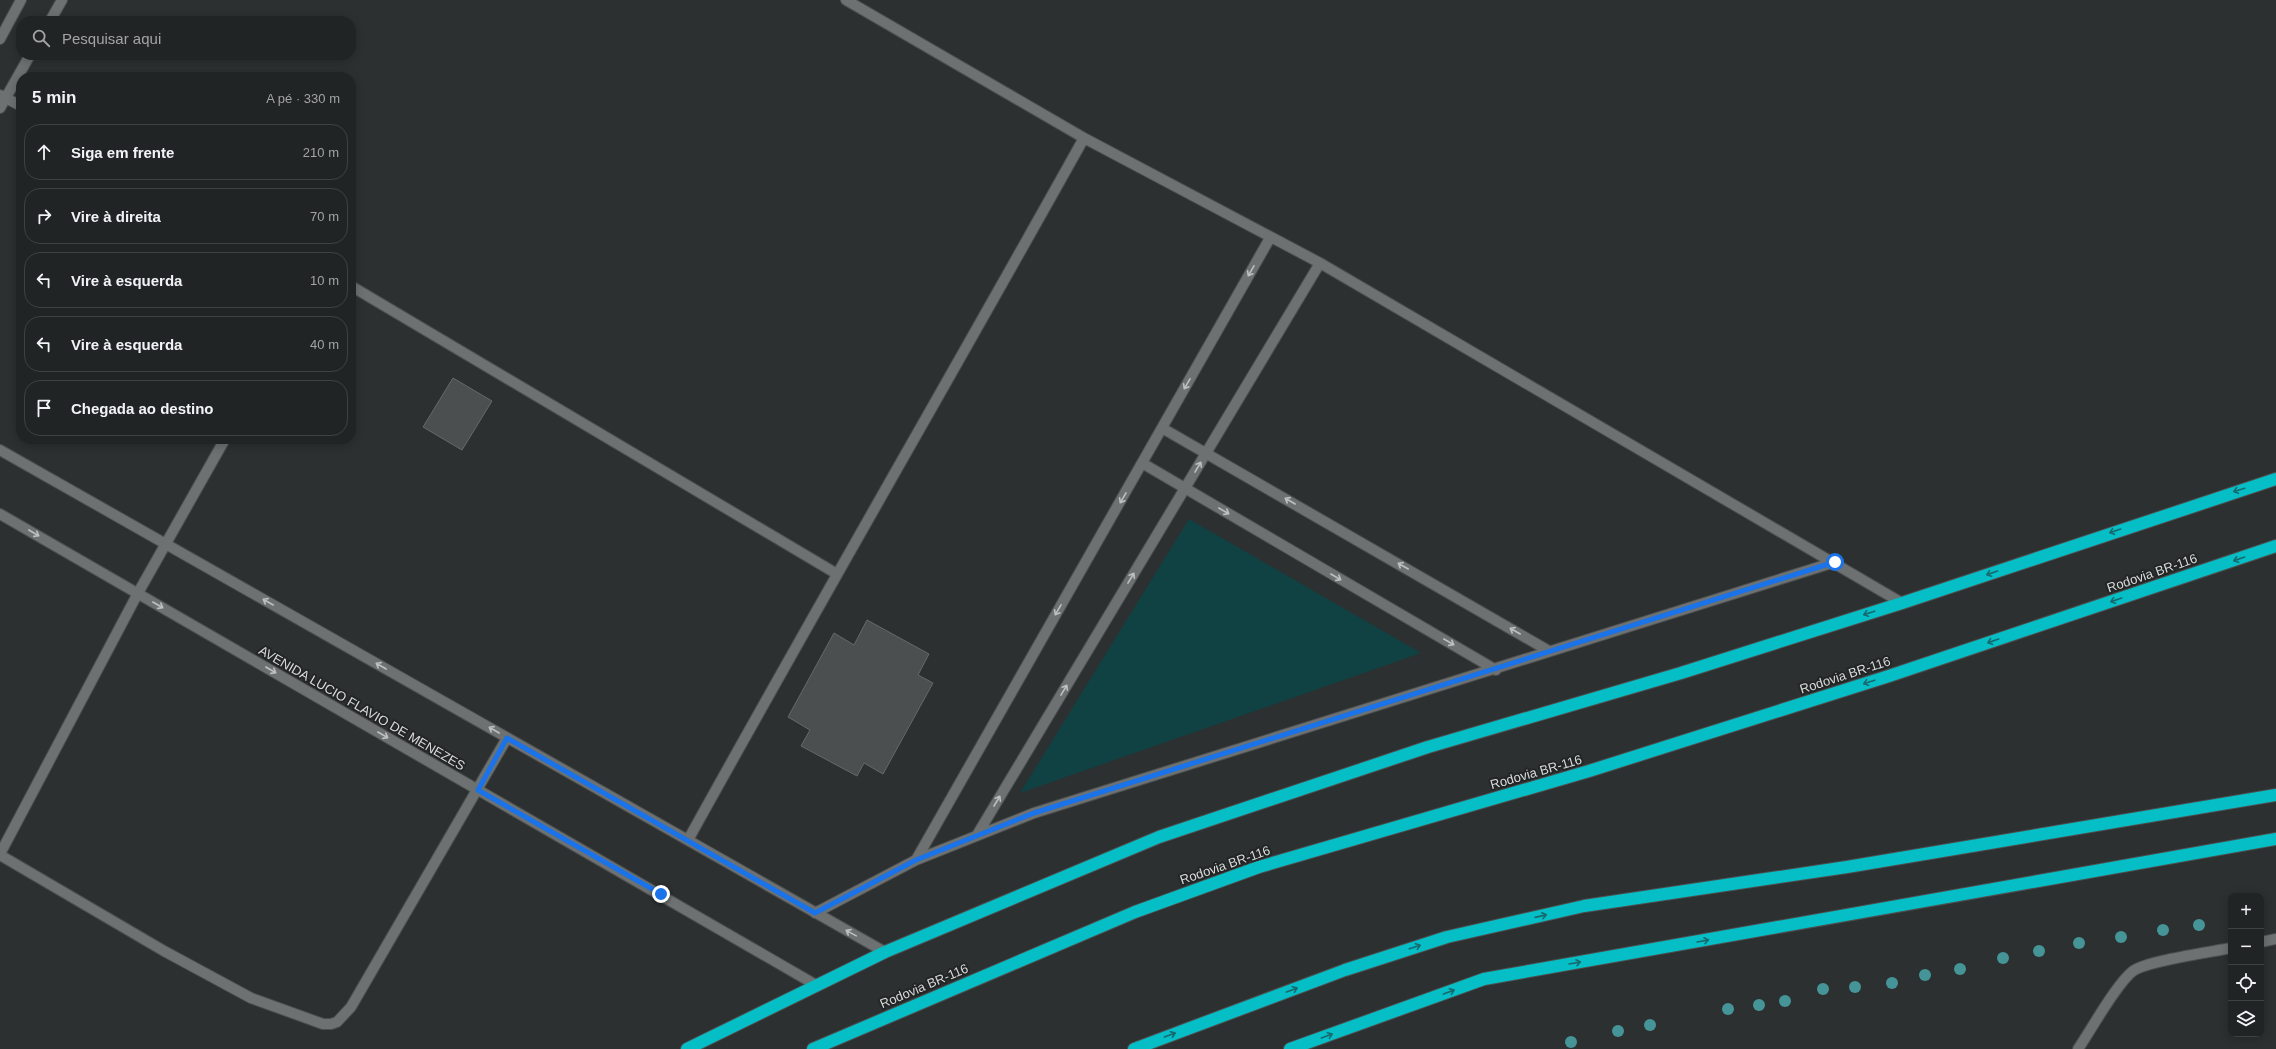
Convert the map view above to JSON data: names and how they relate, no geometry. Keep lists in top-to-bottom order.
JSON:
{
  "streets": {
    "highway": ["Rodovia BR-116"],
    "street": ["AVENIDA LUCIO FLAVIO DE MENEZES"]
  },
  "page": {
    "search": "Pesquisar aqui",
    "heading": ["5 min", "A pé · 330 m"],
    "list": [
      ["Siga em frente", "210 m"],
      ["Vire à direita", "70 m"],
      ["Vire à esquerda", "10 m"],
      ["Vire à esquerda", "40 m"],
      "Chegada ao destino"
    ],
    "map_buttons": ["+", "−"]
  }
}
